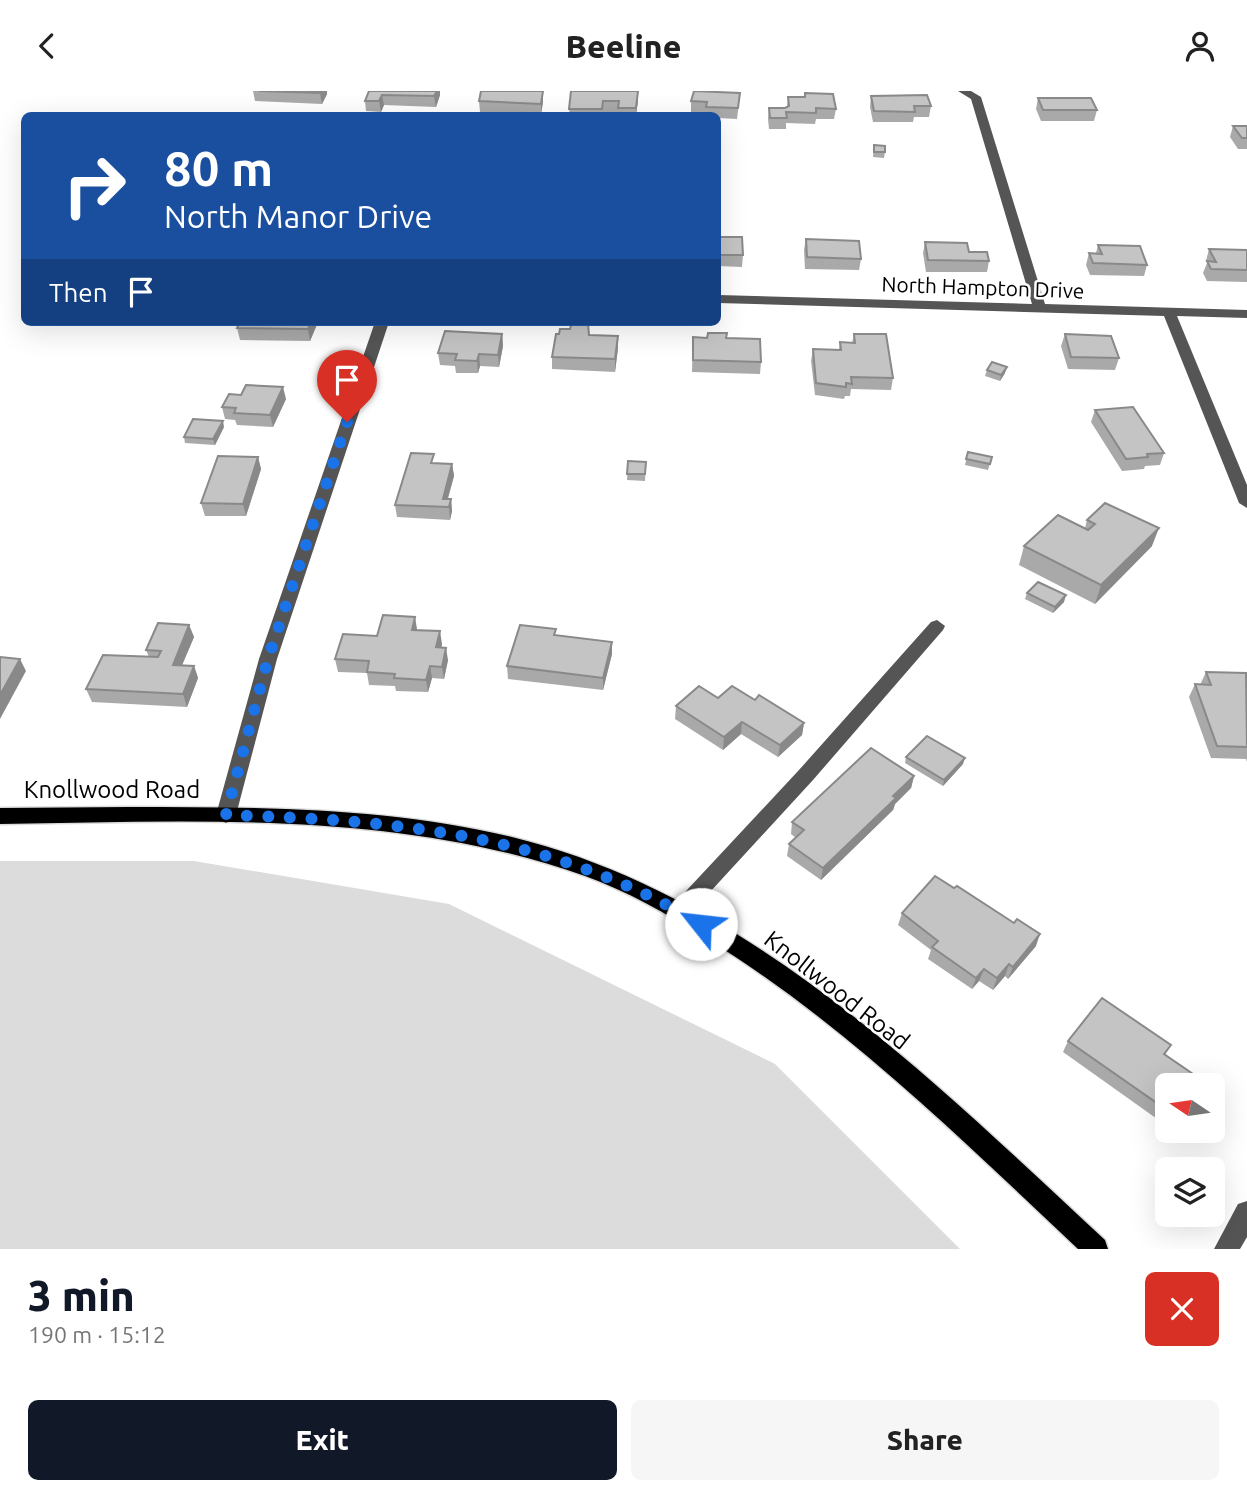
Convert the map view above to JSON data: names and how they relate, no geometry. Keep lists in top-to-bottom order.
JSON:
{
  "streets": {
    "main road": ["Knollwood Road"],
    "street": ["North Hampton Drive"]
  },
  "north": "left",
  "page": {
    "header": "Beeline",
    "turn": ["80 m", "North Manor Drive"],
    "then": "Then",
    "heading": ["3 min", "190 m · 15:12"],
    "buttons": ["Exit", "Share"]
  }
}
